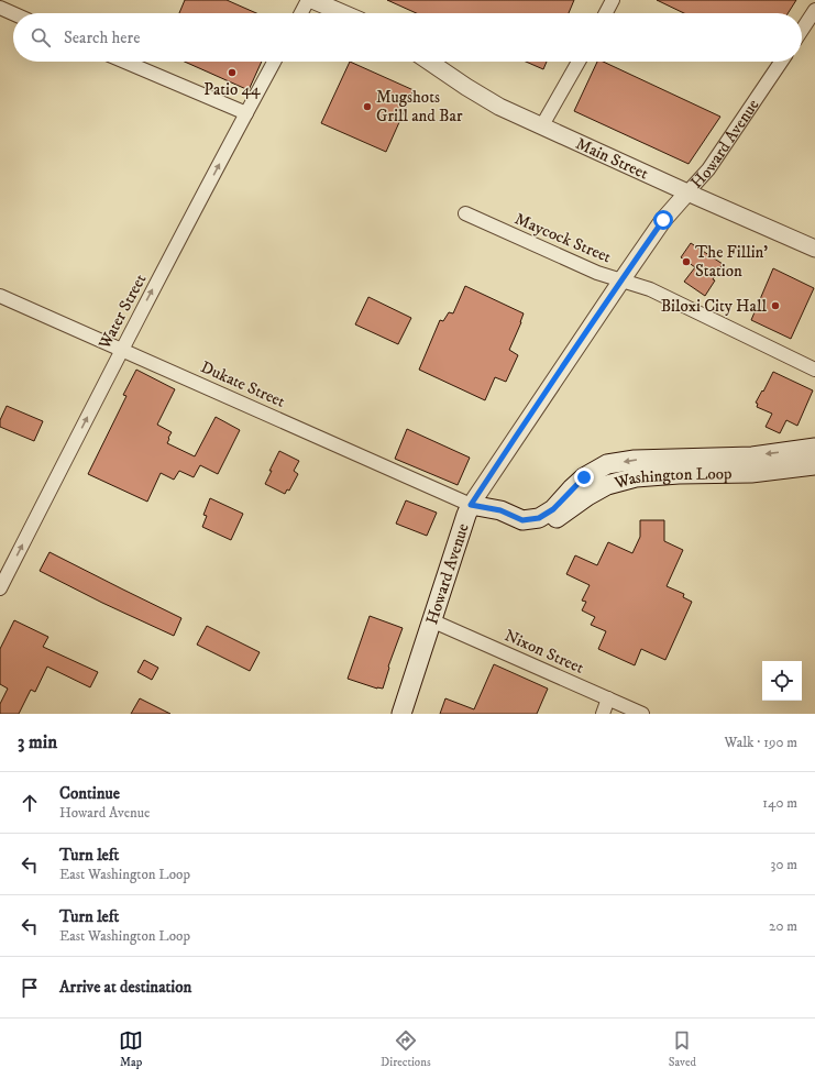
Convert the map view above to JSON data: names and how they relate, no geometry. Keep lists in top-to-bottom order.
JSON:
{
  "streets": {
    "main road": ["Howard Avenue", "Washington Loop"],
    "street": [
      "Main Street",
      "Maycock Street",
      "Water Street",
      "Dukate Street",
      "Nixon Street"
    ]
  },
  "crossings": [
    ["Howard Avenue", "Main Street"],
    ["Howard Avenue", "Maycock Street"],
    ["Howard Avenue", "Dukate Street"],
    ["Howard Avenue", "Nixon Street"],
    ["Water Street", "Dukate Street"]
  ],
  "one_way": ["Water Street"],
  "places": [
    "Patio 44",
    "Mugshots Grill and Bar",
    "The Fillin' Station",
    "Biloxi City Hall"
  ],
  "page": {
    "search": "Search here",
    "heading": ["3 min", "Walk · 190 m"],
    "list": [
      ["Continue", "Howard Avenue", "140 m"],
      ["Turn left", "East Washington Loop", "30 m"],
      ["Turn left", "East Washington Loop", "20 m"],
      "Arrive at destination"
    ],
    "nav": ["Map", "Directions", "Saved"]
  }
}
